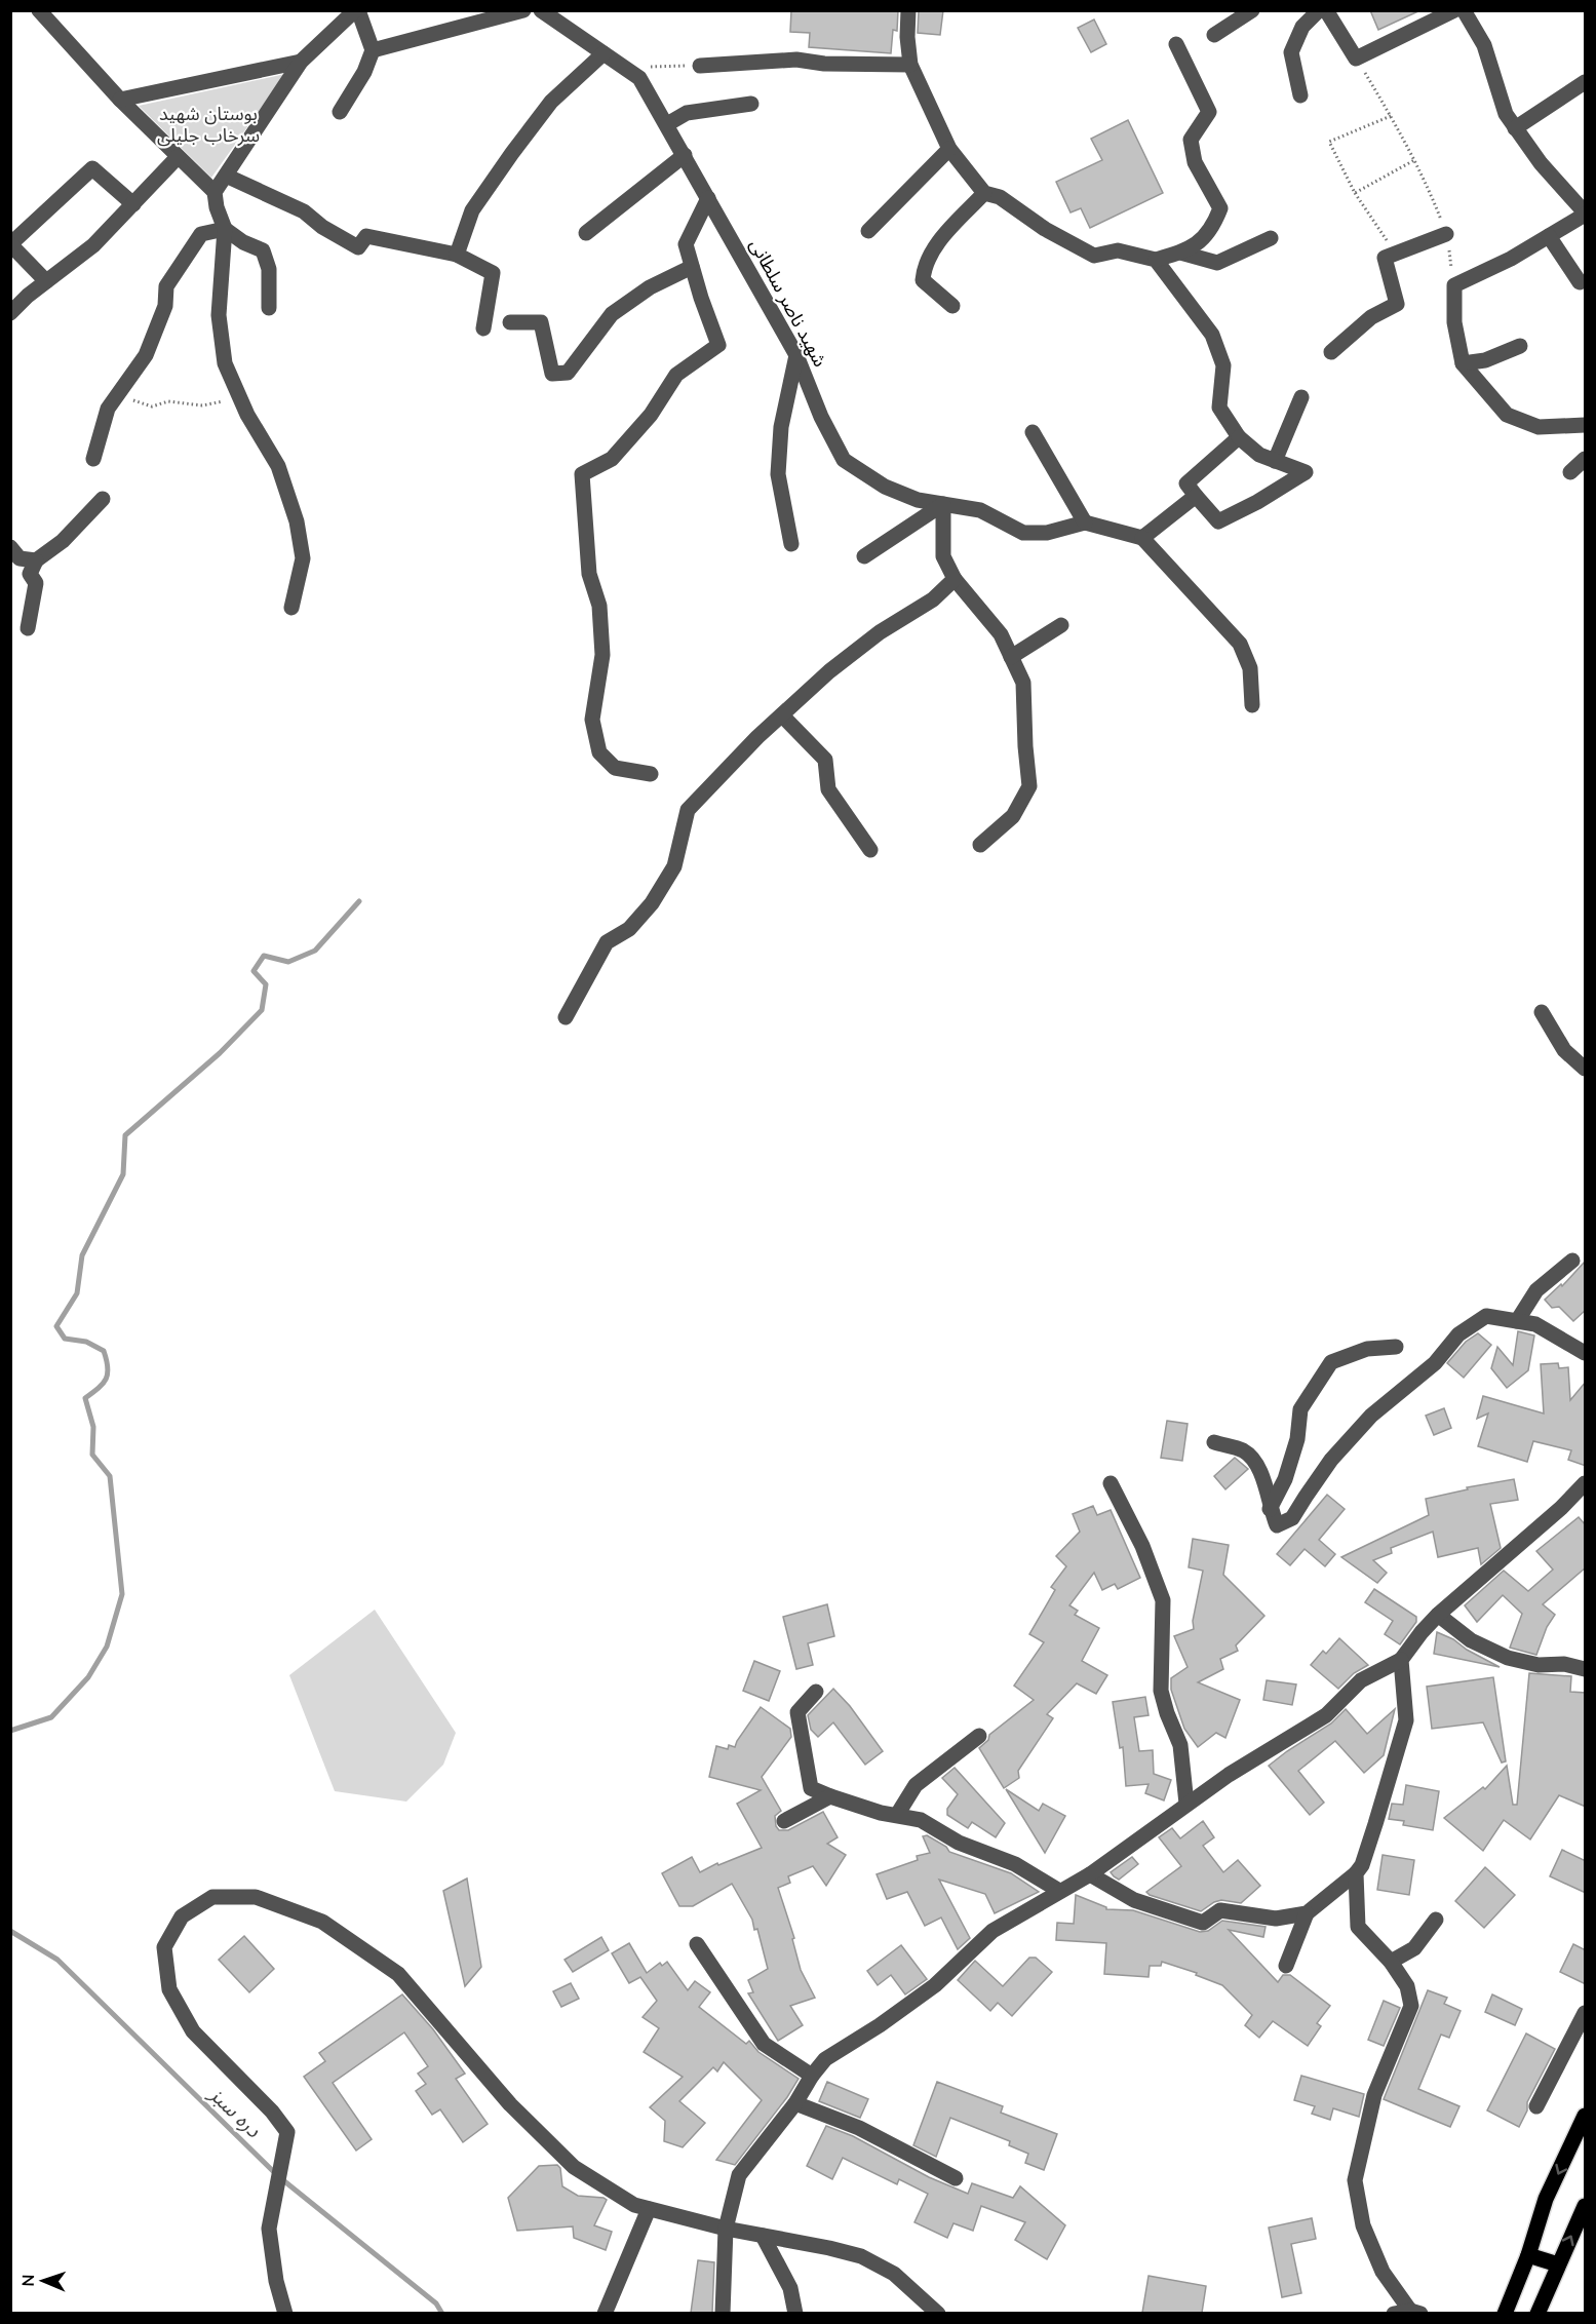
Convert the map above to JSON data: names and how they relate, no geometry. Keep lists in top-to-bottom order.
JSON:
{
  "streets": {
    "street": ["شهید ناصر سلطانی"]
  },
  "water": ["دره سبز"],
  "parks": ["بوستان شهید سرخاب جلیلی"],
  "north": "left"
}
